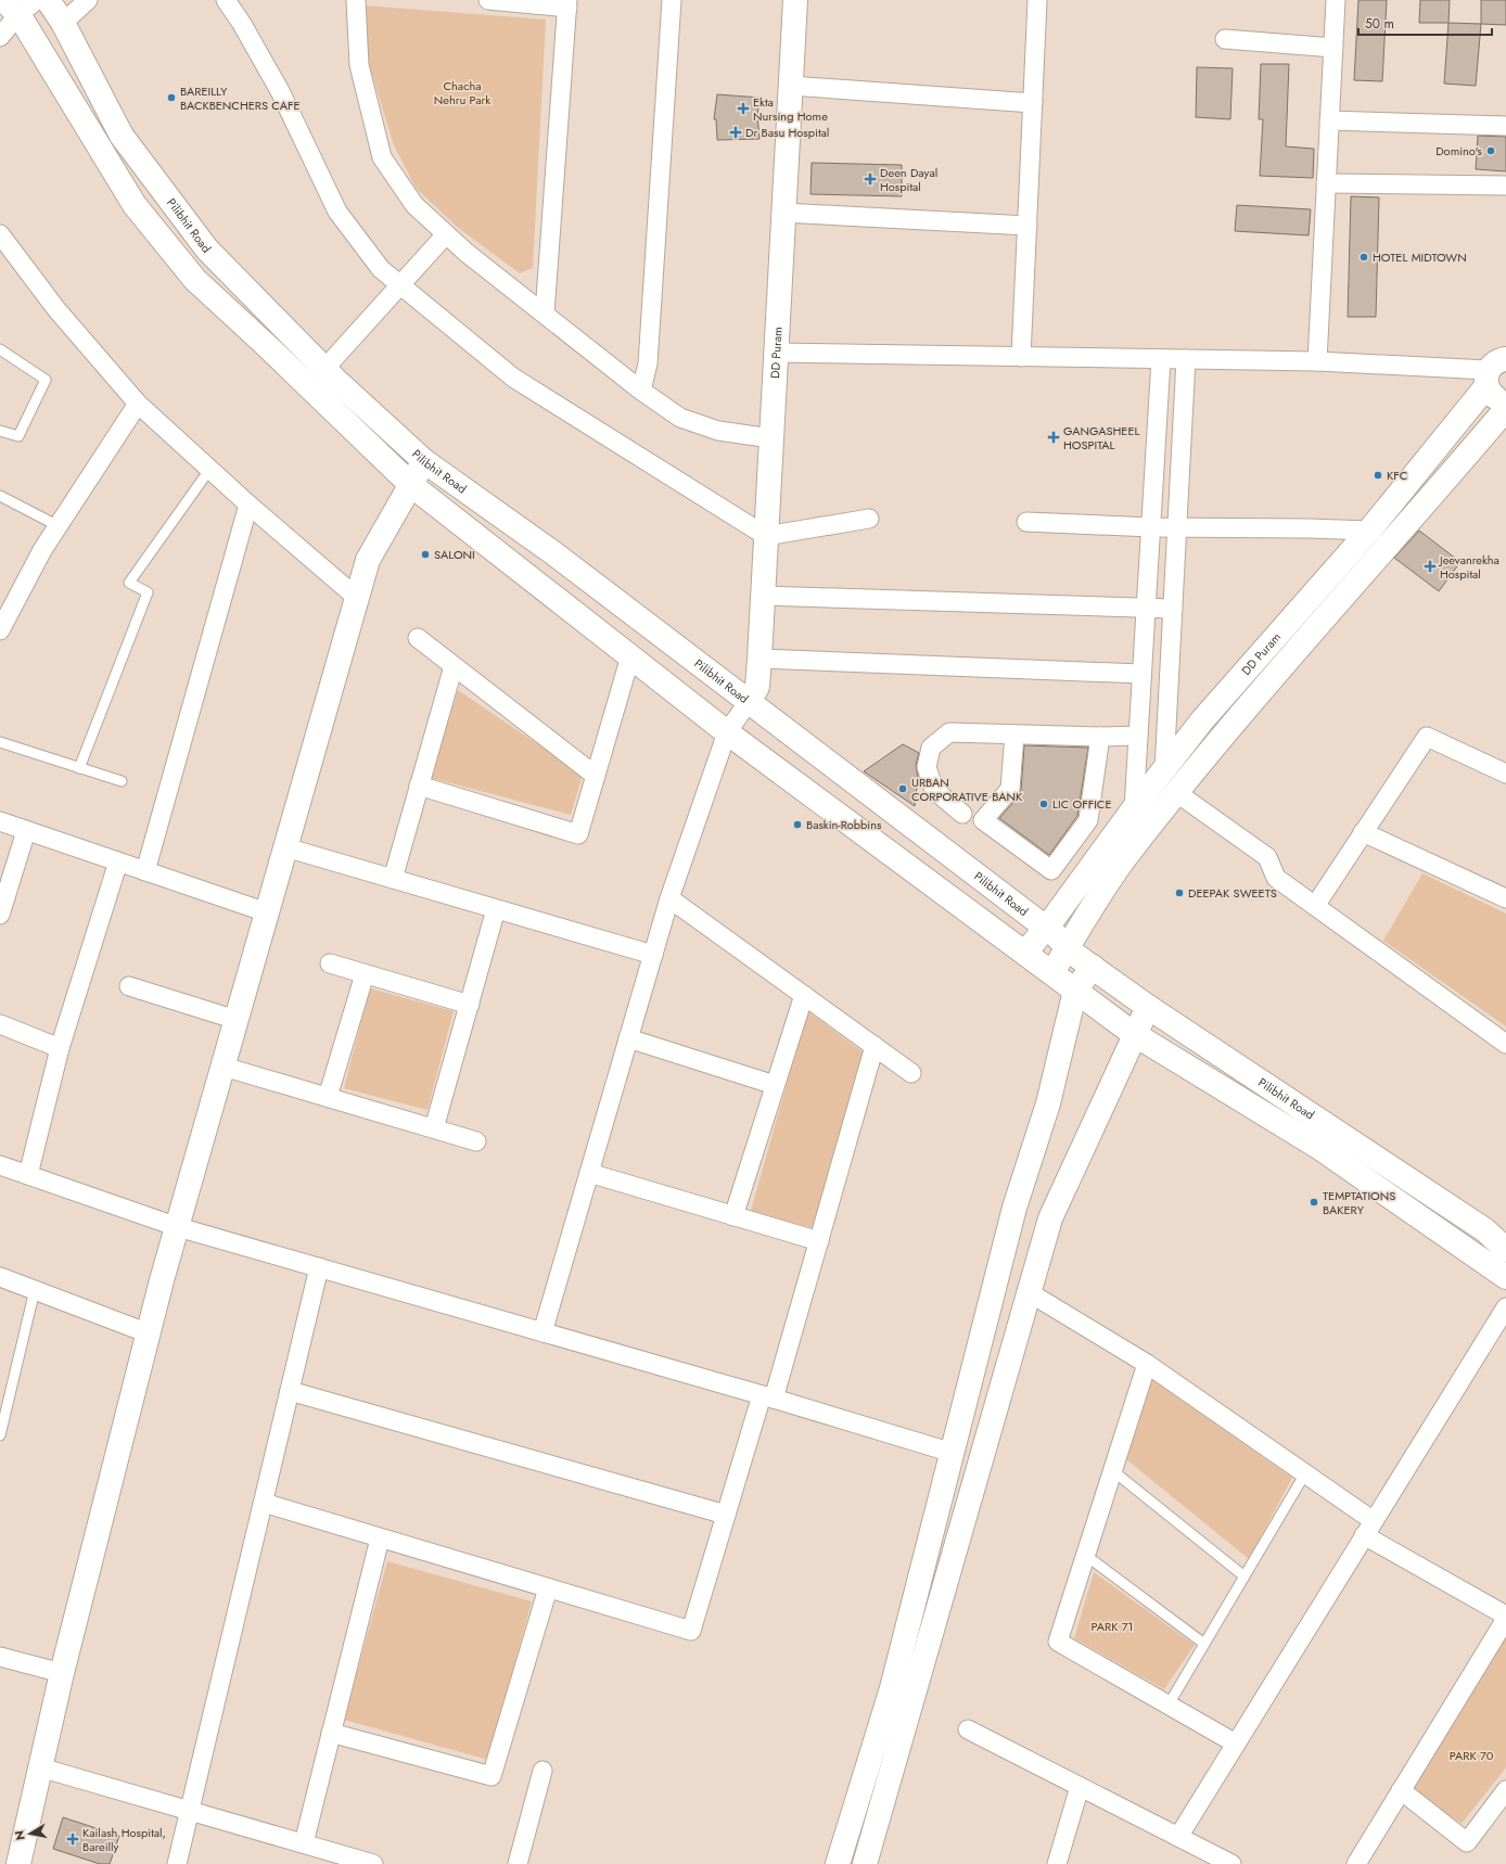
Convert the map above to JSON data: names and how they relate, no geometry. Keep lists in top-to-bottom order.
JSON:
{
  "streets": {
    "main road": ["Pilibhit Road", "DD Puram"]
  },
  "crossings": [
    ["Pilibhit Road", "DD Puram"]
  ],
  "parks": ["Chacha Nehru Park", "PARK 71", "PARK 70"],
  "places": {
    "other": [
      "BAREILLY BACKBENCHERS CAFE",
      "Domino's",
      "HOTEL MIDTOWN",
      "KFC",
      "SALONI",
      "URBAN CORPORATIVE BANK",
      "LIC OFFICE",
      "Baskin-Robbins",
      "DEEPAK SWEETS",
      "TEMPTATIONS BAKERY"
    ],
    "health": [
      "Ekta Nursing Home",
      "Dr Basu Hospital",
      "Deen Dayal Hospital",
      "GANGASHEEL HOSPITAL",
      "Jeevanrekha Hospital",
      "Kailash Hospital, Bareilly"
    ]
  },
  "scale_bar": "50 m",
  "north": "left"
}
